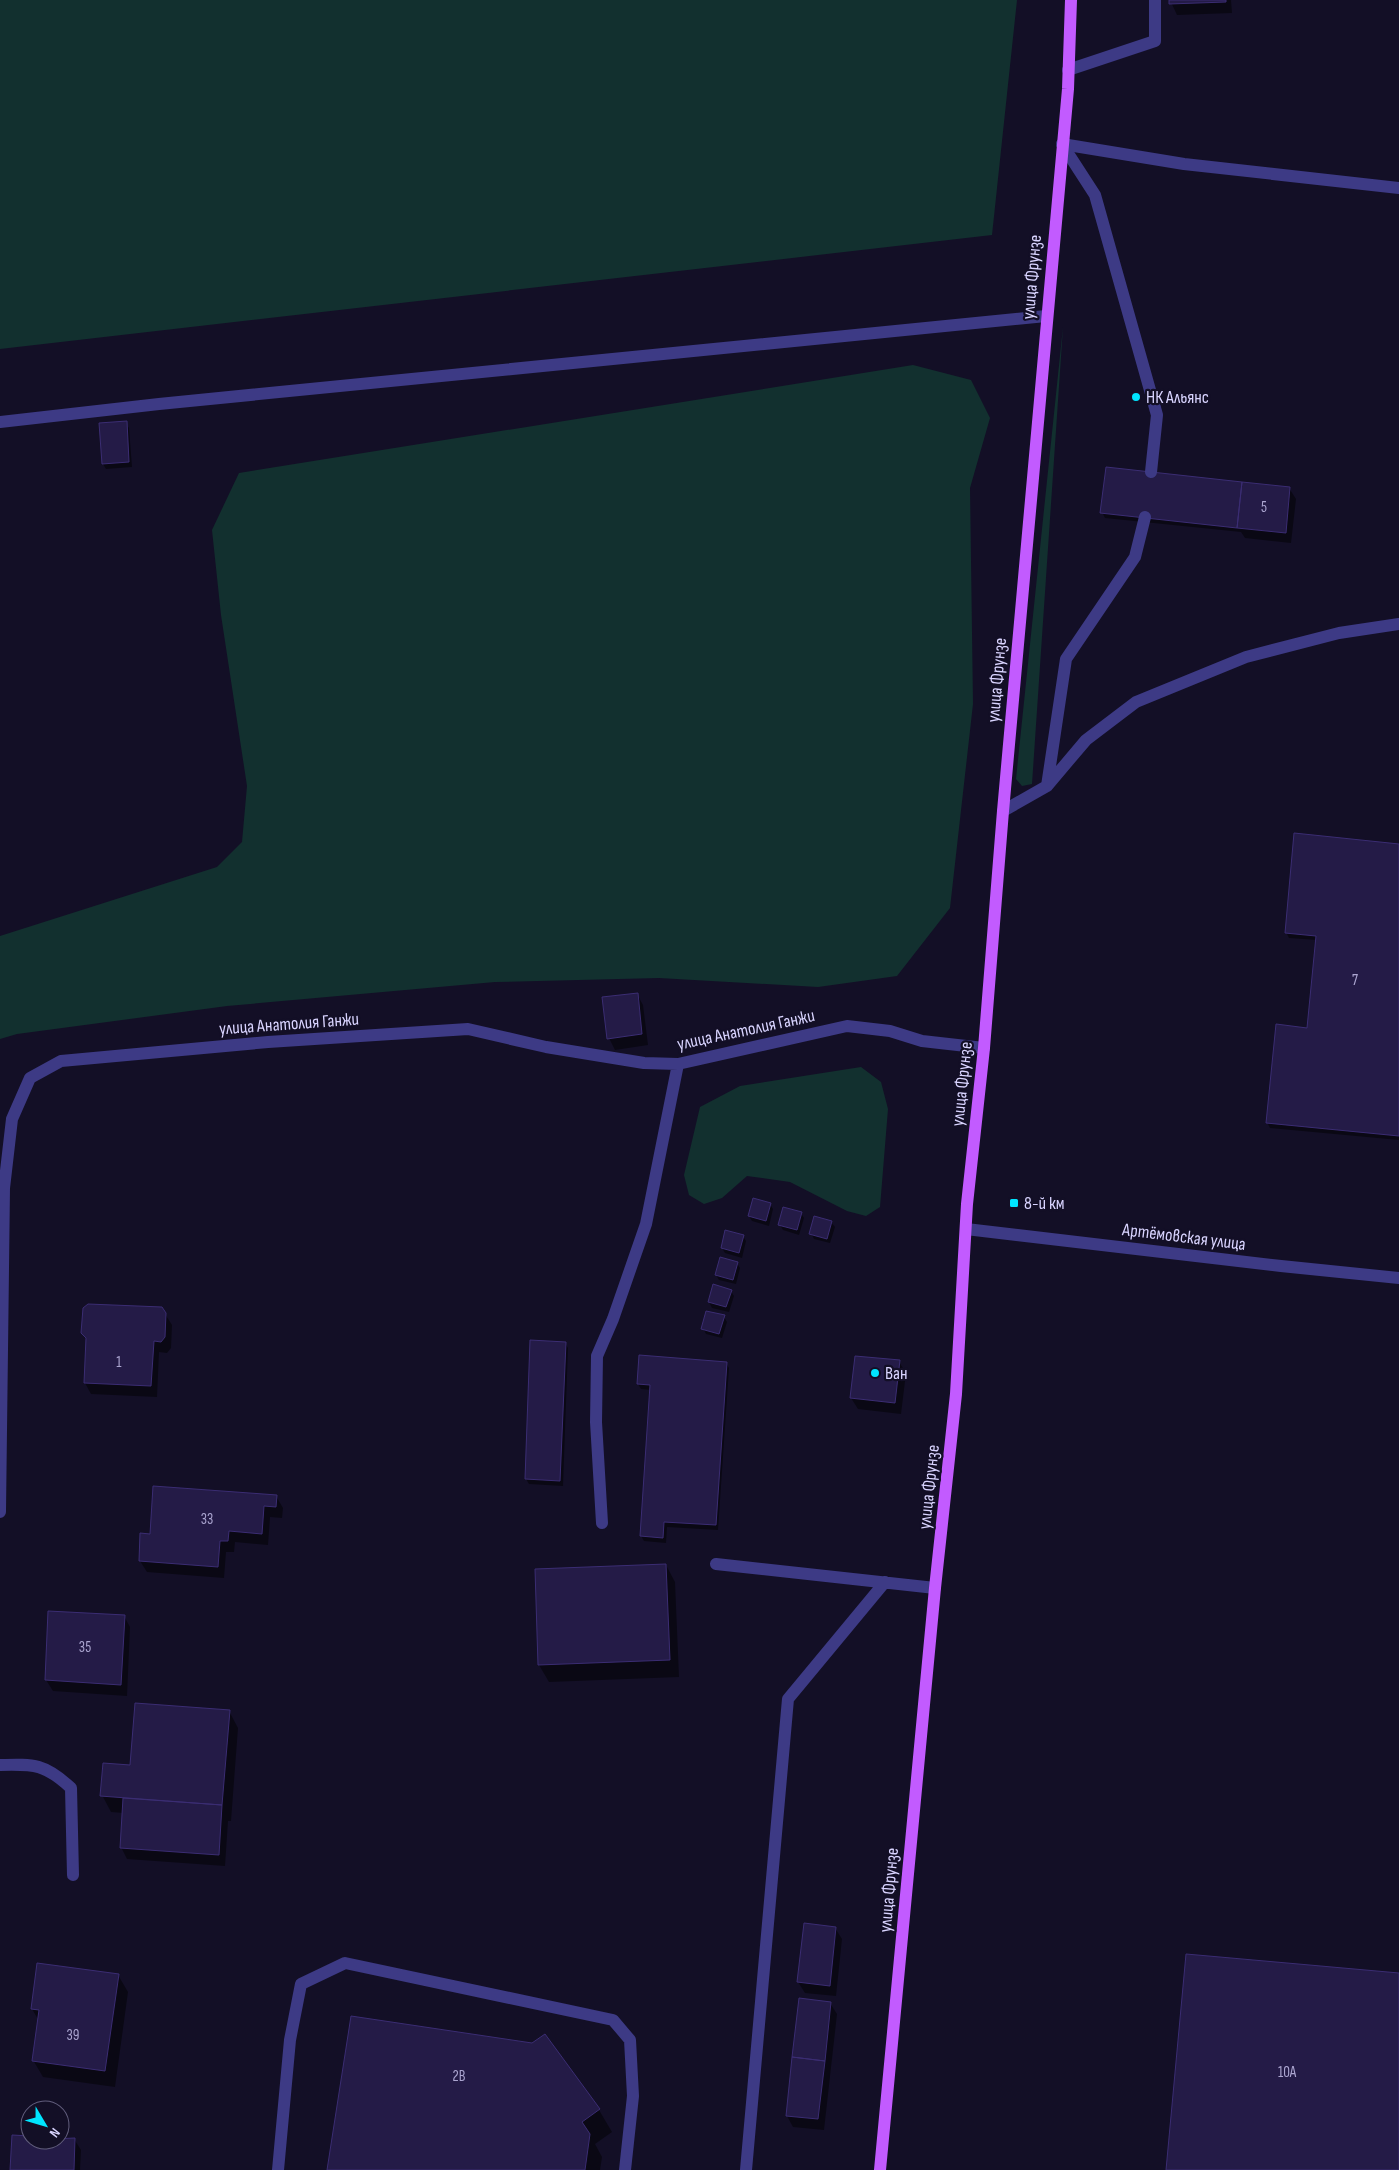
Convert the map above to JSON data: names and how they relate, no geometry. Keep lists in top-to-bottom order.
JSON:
{
  "streets": {
    "main road": ["улица Фрунзе"],
    "street": ["улица Анатолия Ганжи", "Артёмовская улица"]
  },
  "crossings": [
    ["улица Фрунзе", "улица Анатолия Ганжи"],
    ["улица Фрунзе", "Артёмовская улица"]
  ],
  "places": {
    "other": ["НК Альянс", "Ван"],
    "transit": ["8-й км"]
  },
  "house_numbers": [
    "5",
    "7",
    "1",
    "33",
    "35",
    "39",
    "10А",
    "2В"
  ],
  "north": "bottom right"
}
